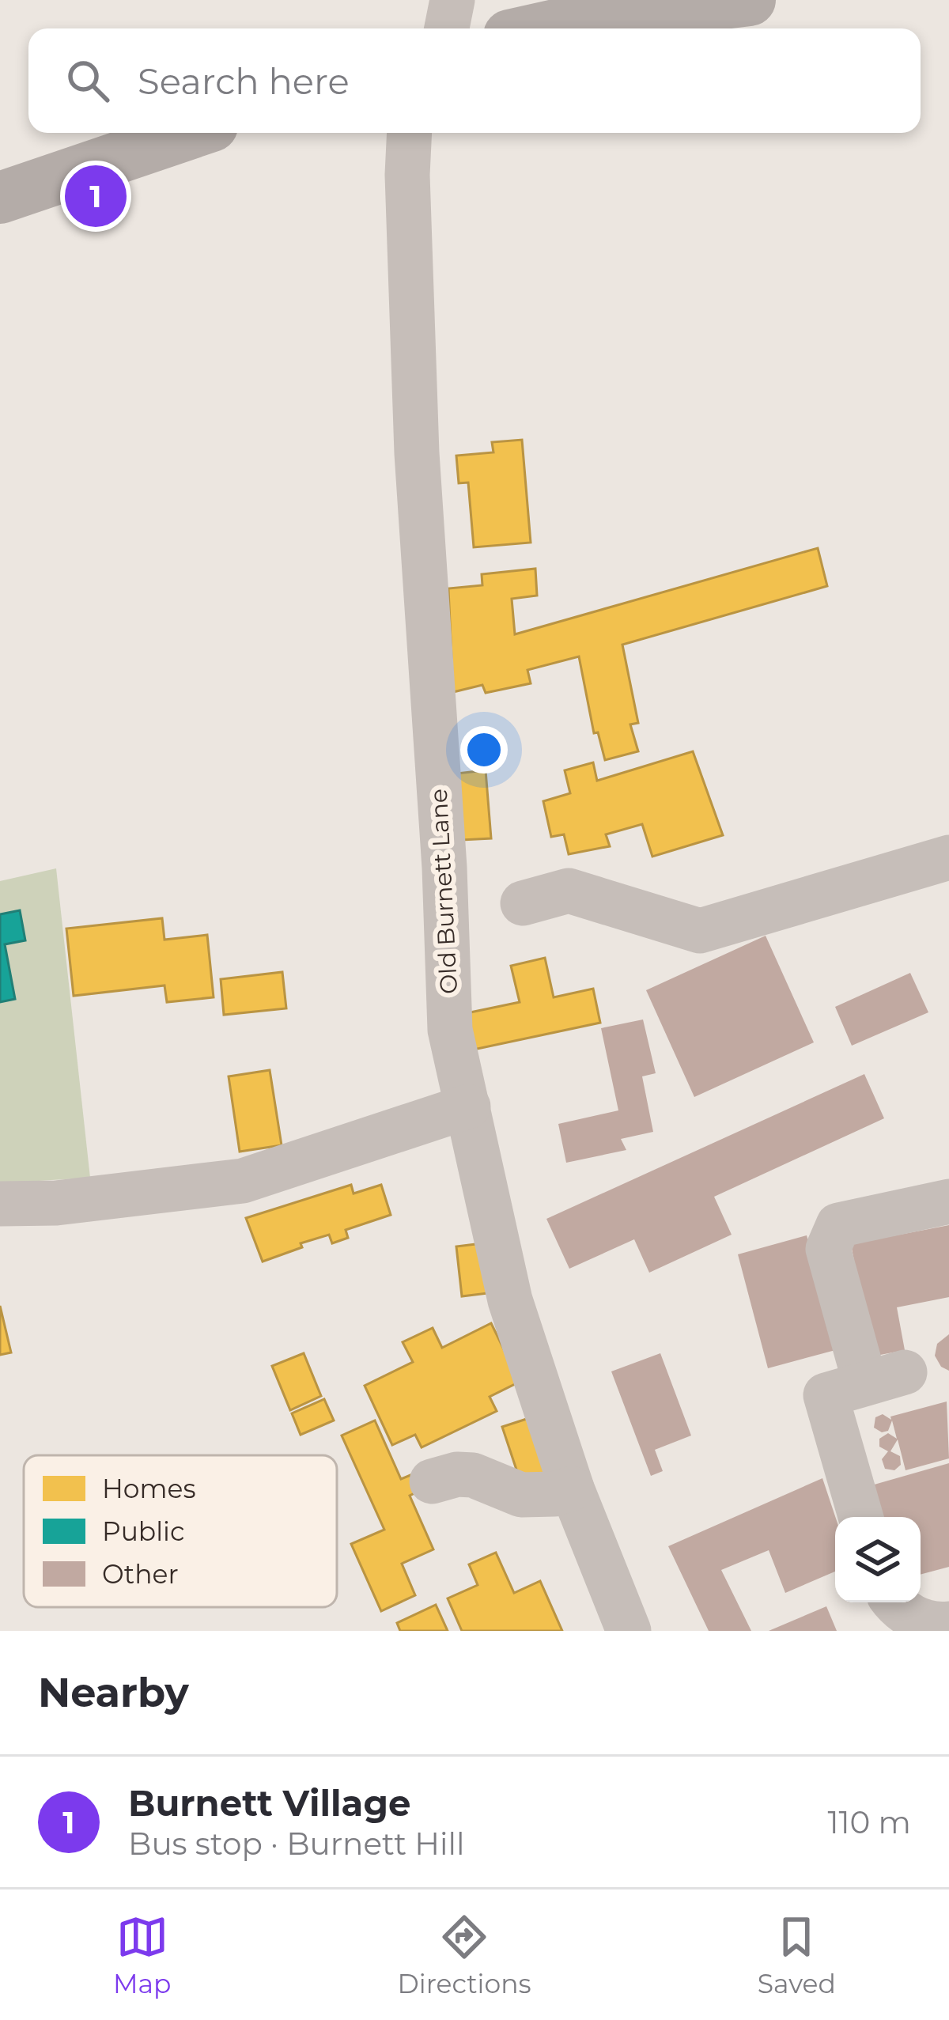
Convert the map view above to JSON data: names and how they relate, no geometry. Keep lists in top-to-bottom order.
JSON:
{
  "streets": {
    "street": ["Old Burnett Lane"]
  },
  "legend": ["Homes", "Public", "Other"],
  "page": {
    "search": "Search here",
    "pins": "1",
    "heading": "Nearby",
    "list": [
      {
        "mark": "1",
        "name": "Burnett Village",
        "note": "Bus stop · Burnett Hill",
        "value": "110 m"
      }
    ],
    "nav": ["Map", "Directions", "Saved"]
  }
}
